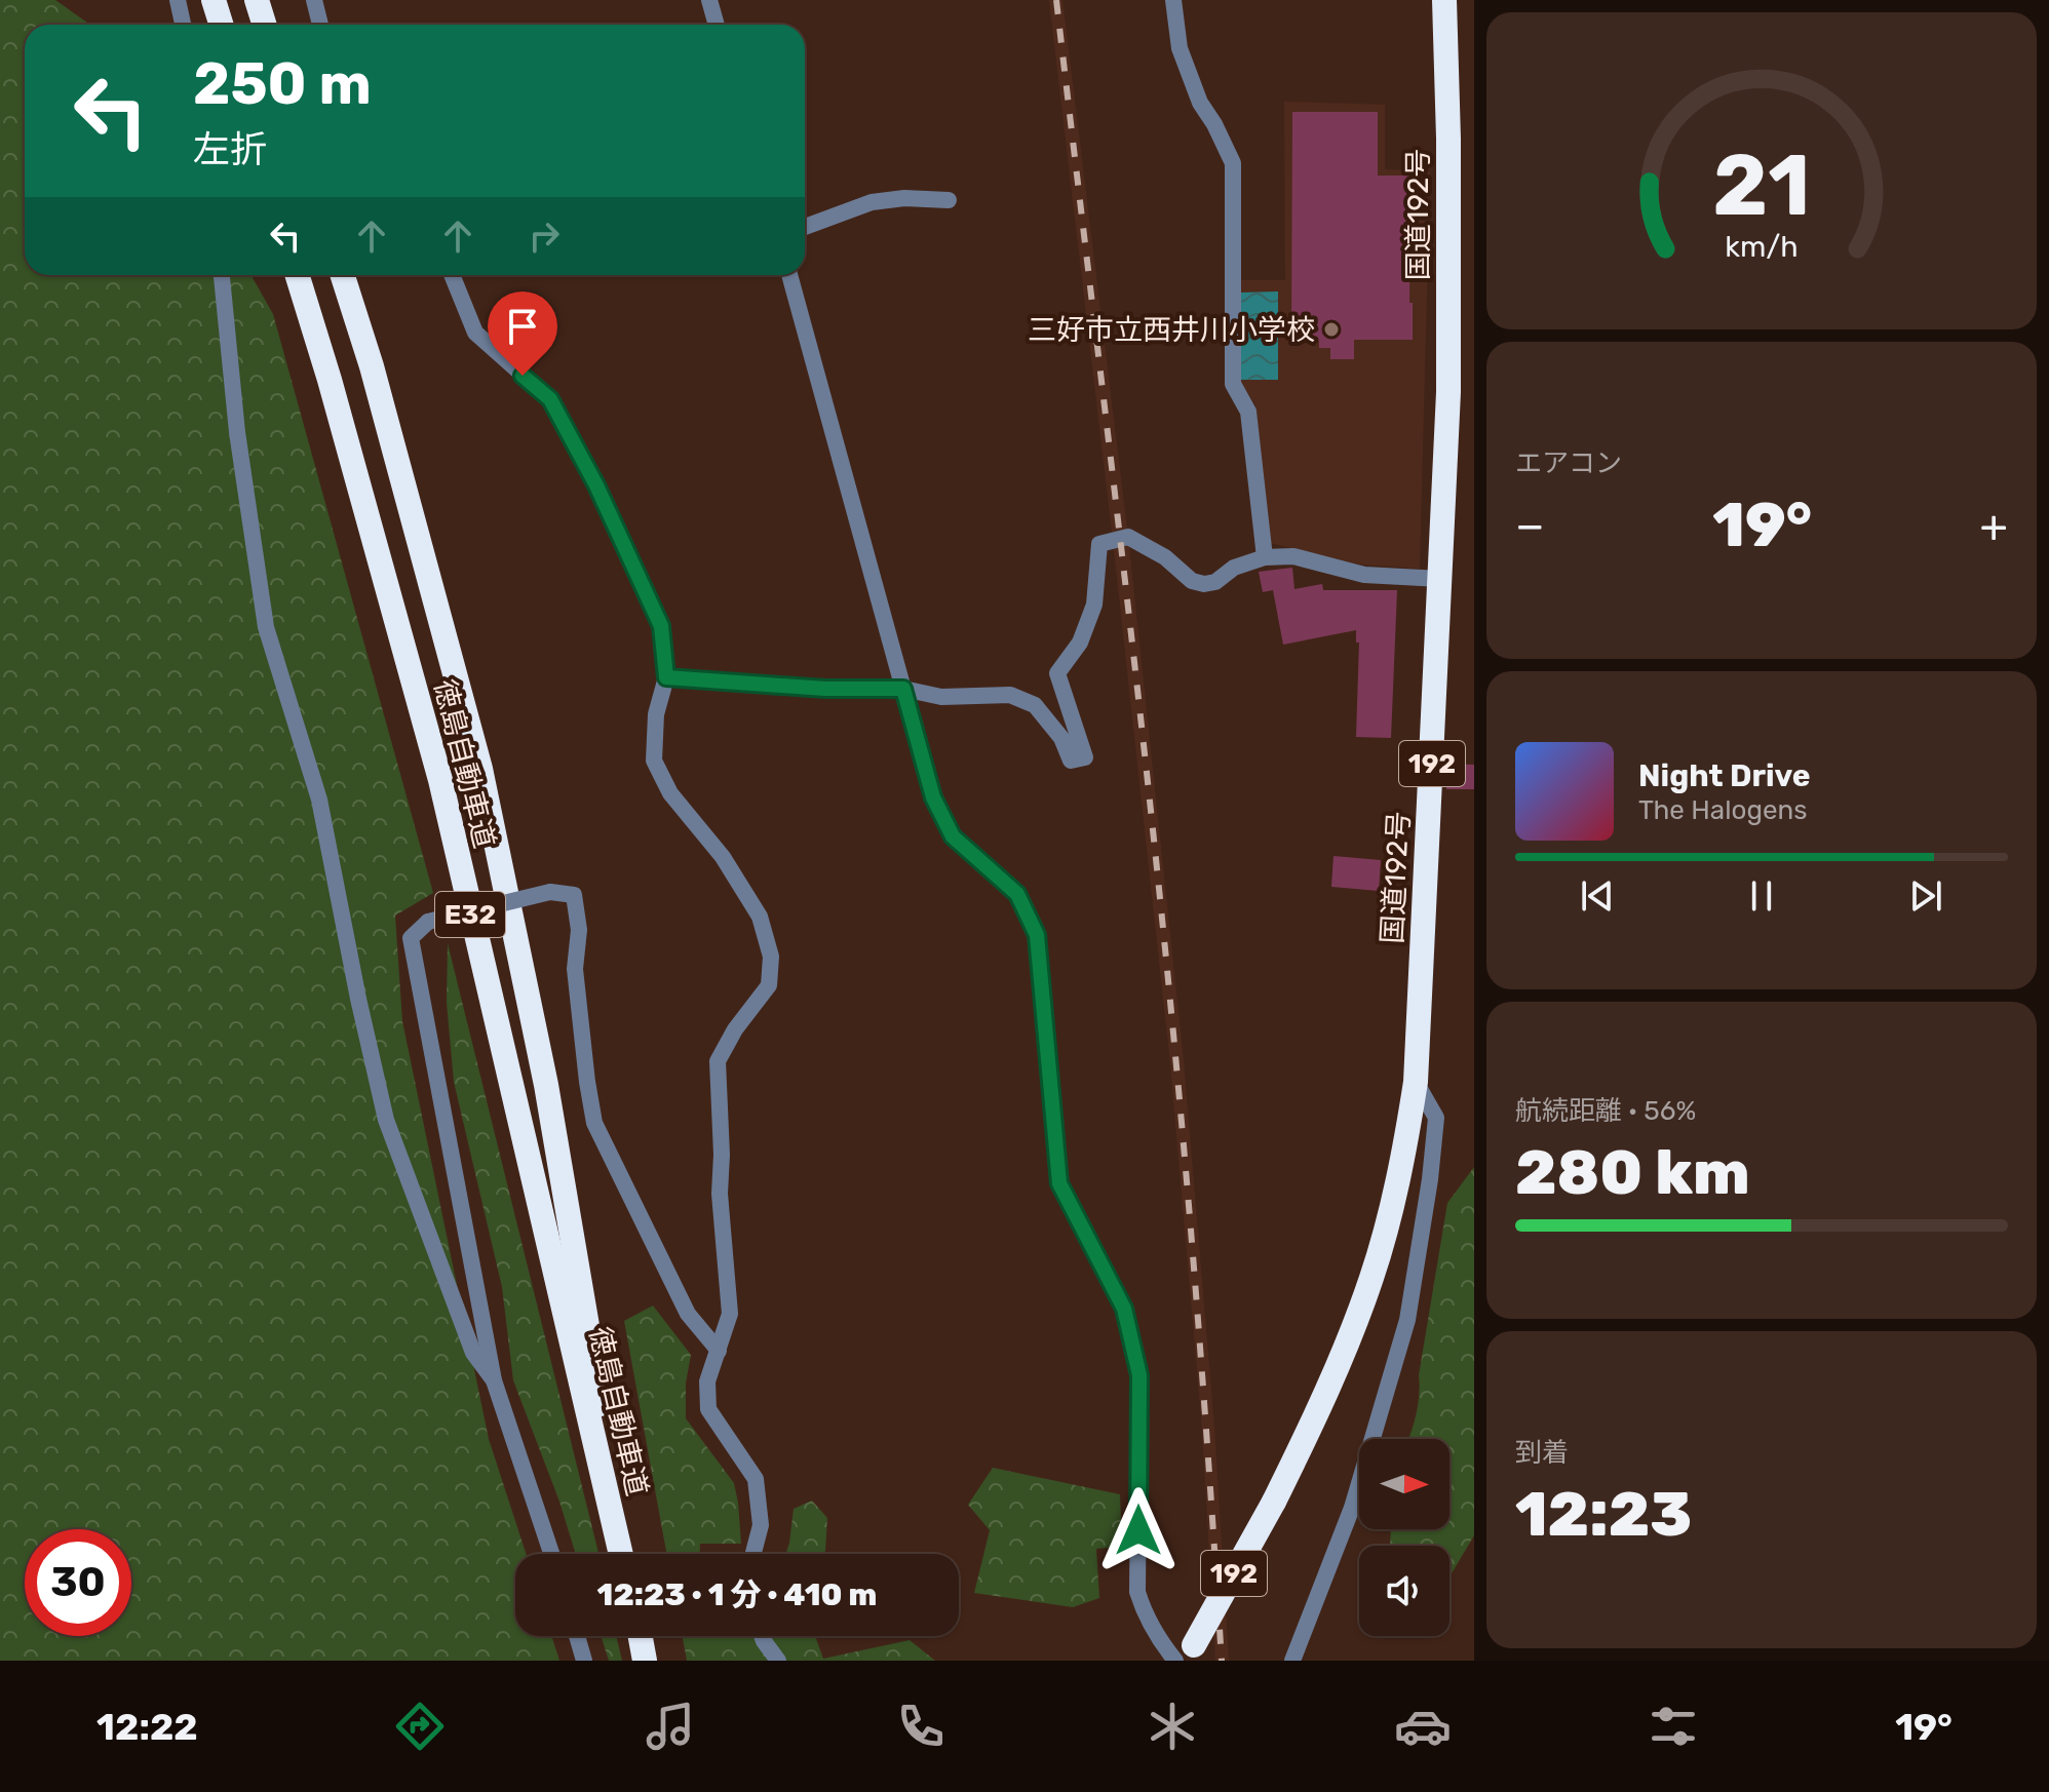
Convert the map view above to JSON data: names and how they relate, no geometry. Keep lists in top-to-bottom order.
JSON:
{
  "streets": {
    "highway": [
      "国道192号",
      "徳島自動車道",
      "192",
      "E32"
    ]
  },
  "places": ["三好市立西井川小学校"],
  "north": "right",
  "page": {
    "turn": ["250 m", "左折"],
    "tile": [
      "エアコン",
      ["航続距離 · 56%", "280 km"],
      ["到着", "12:23"]
    ],
    "heat": ["−", "19°", "+"],
    "song": ["Night Drive", "The Halogens"],
    "limit": "30",
    "trip": "12:23 · 1 分 · 410 m",
    "tabs": ["12:22", "19°"],
    "gauge": ["21", "km/h"]
  }
}
